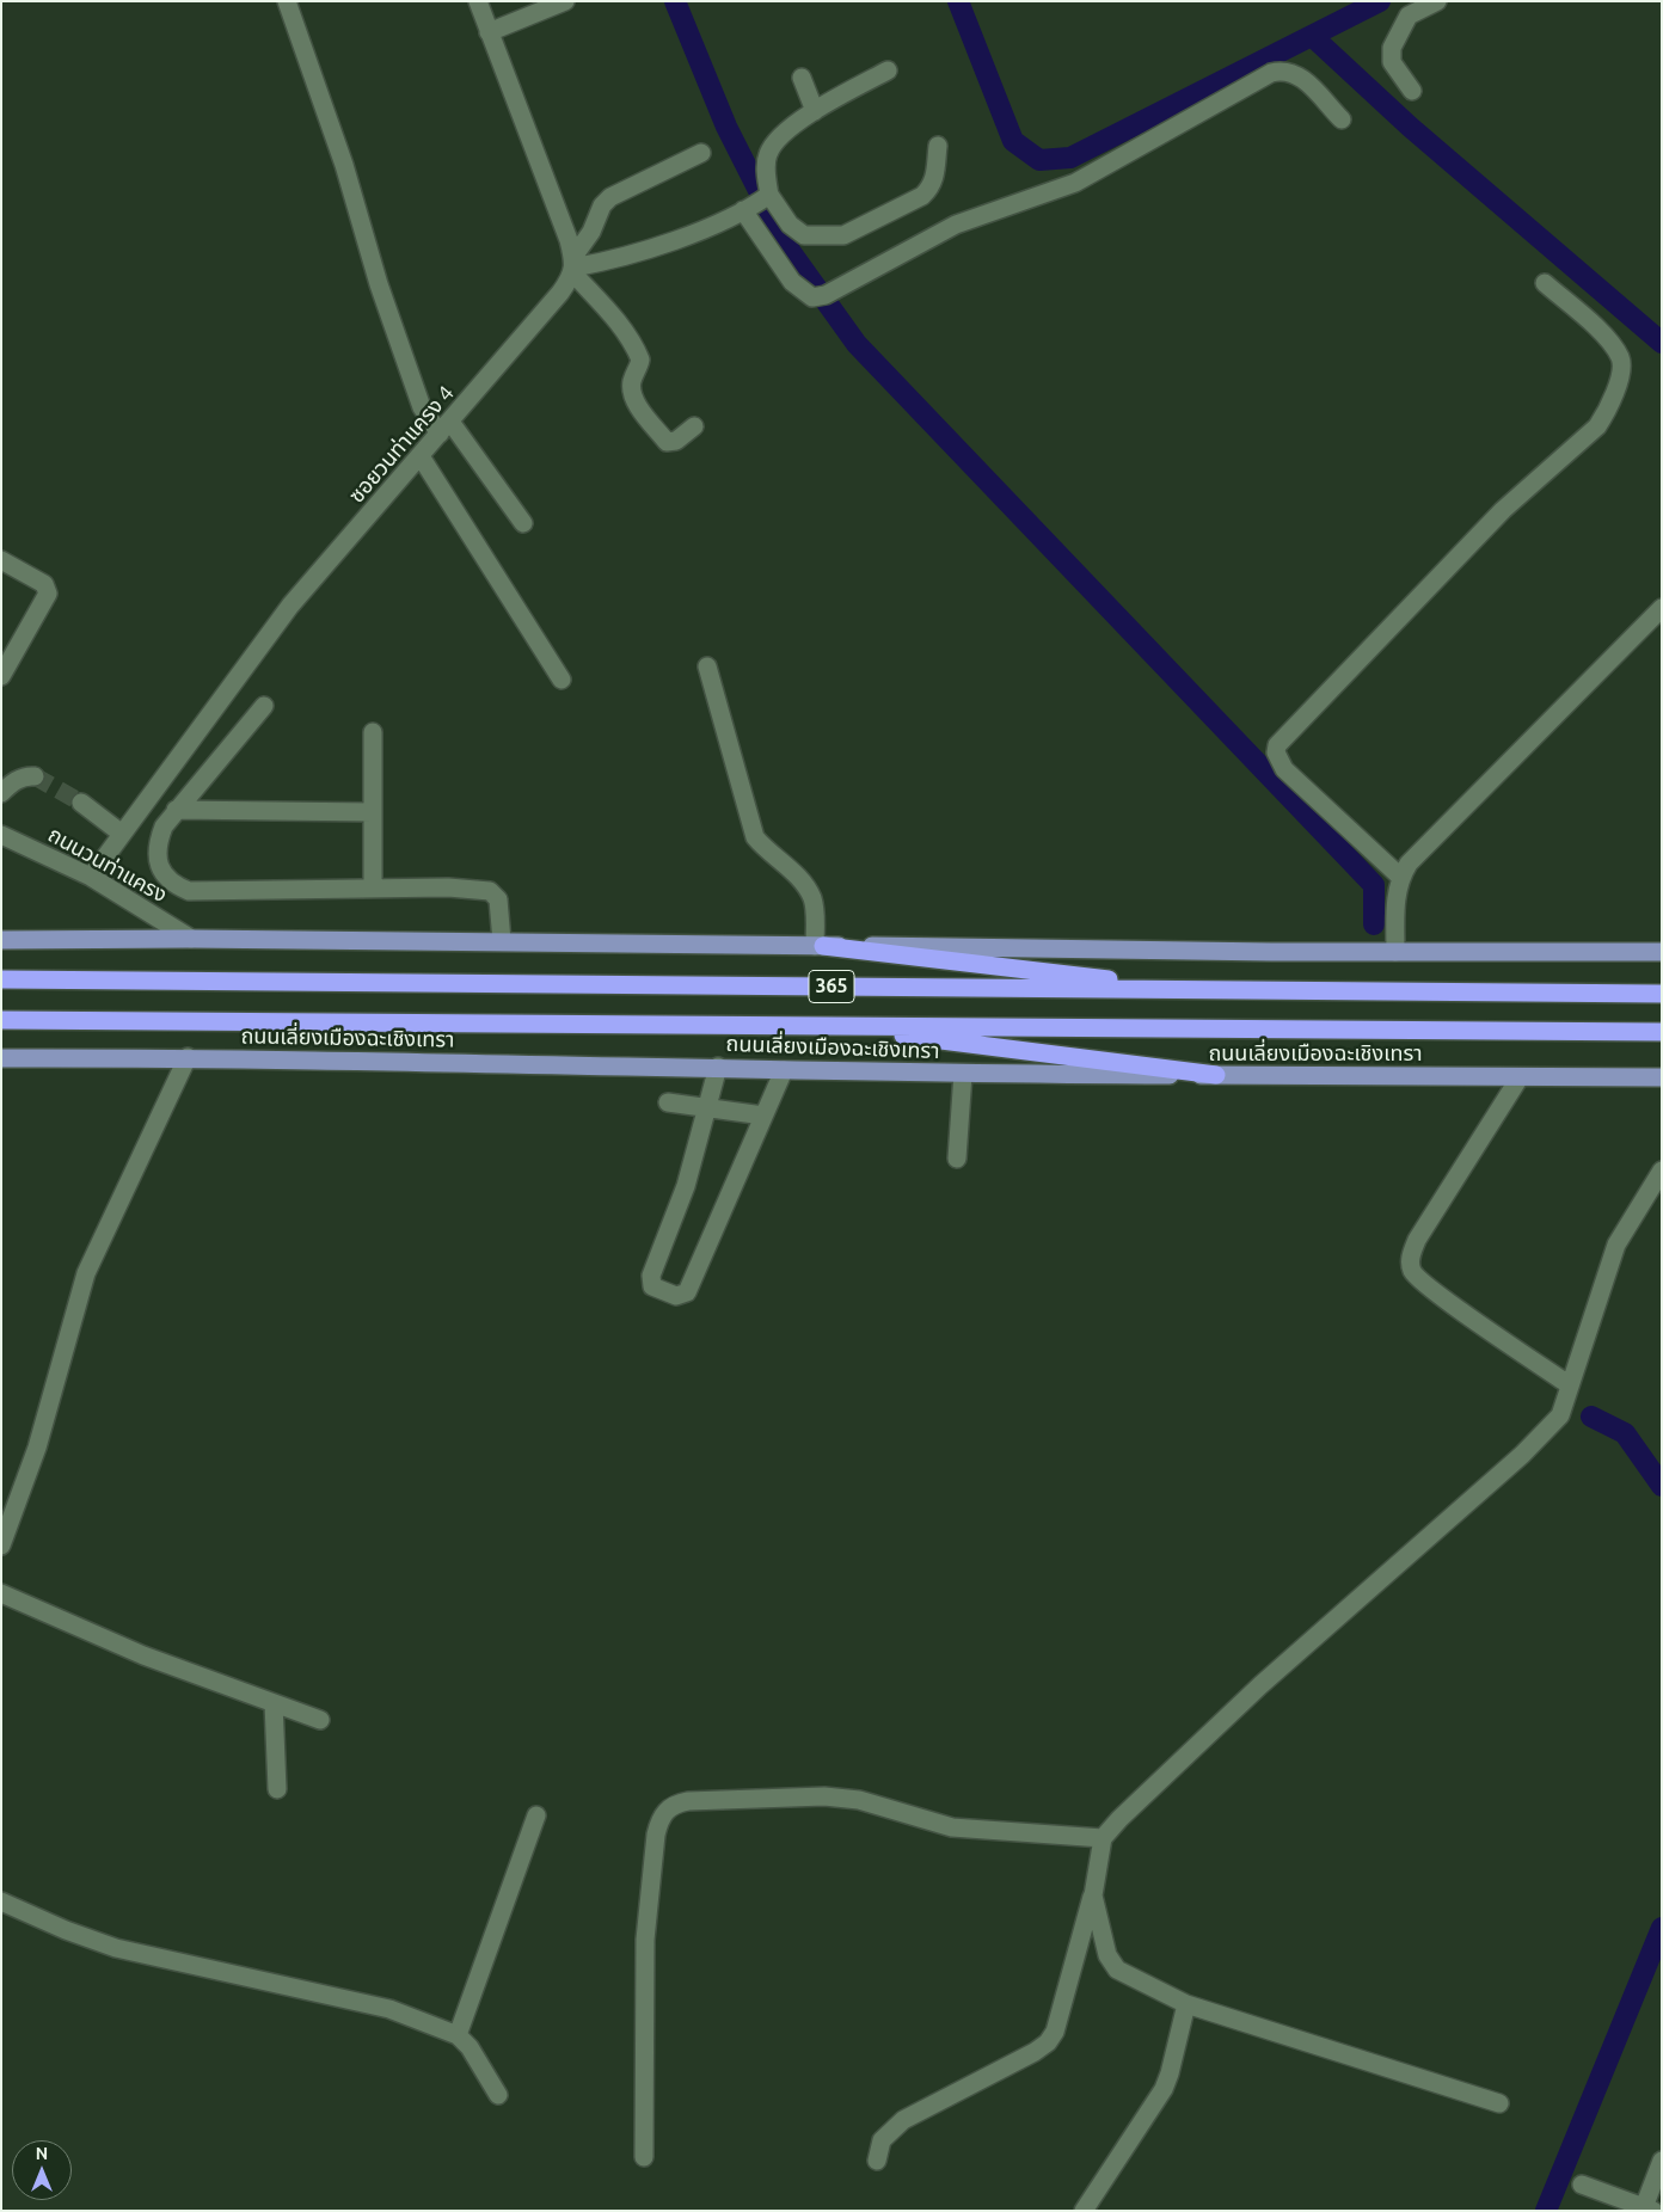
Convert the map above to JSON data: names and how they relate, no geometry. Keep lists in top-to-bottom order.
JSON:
{
  "streets": {
    "highway": ["365", "ถนนเลี่ยงเมืองฉะเชิงเทรา"],
    "street": ["ซอยวนท่าแครง 4", "ถนนวนท่าแครง"]
  },
  "crossings": [
    ["ซอยวนท่าแครง 4", "ถนนวนท่าแครง"],
    ["ถนนวนท่าแครง", "365"]
  ],
  "north": "top"
}
